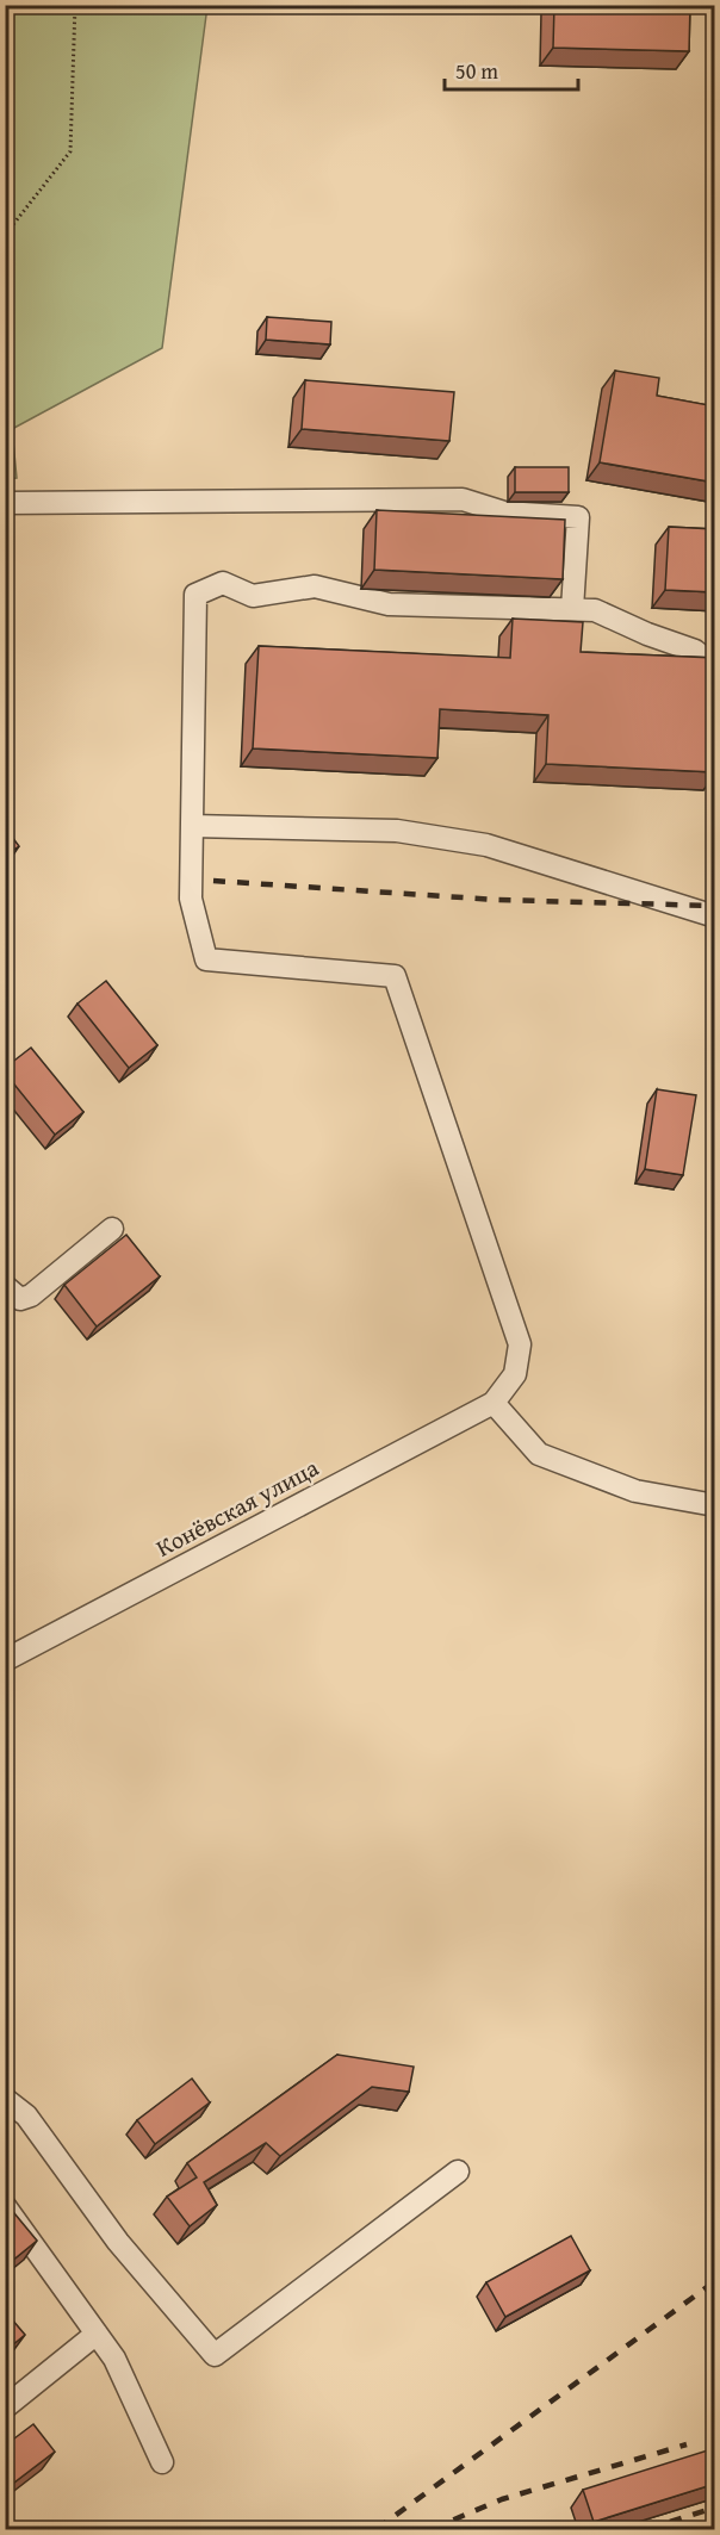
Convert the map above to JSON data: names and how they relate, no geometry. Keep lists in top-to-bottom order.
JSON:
{
  "streets": {
    "lane": ["Конёвская улица"]
  },
  "scale_bar": "50 m"
}
